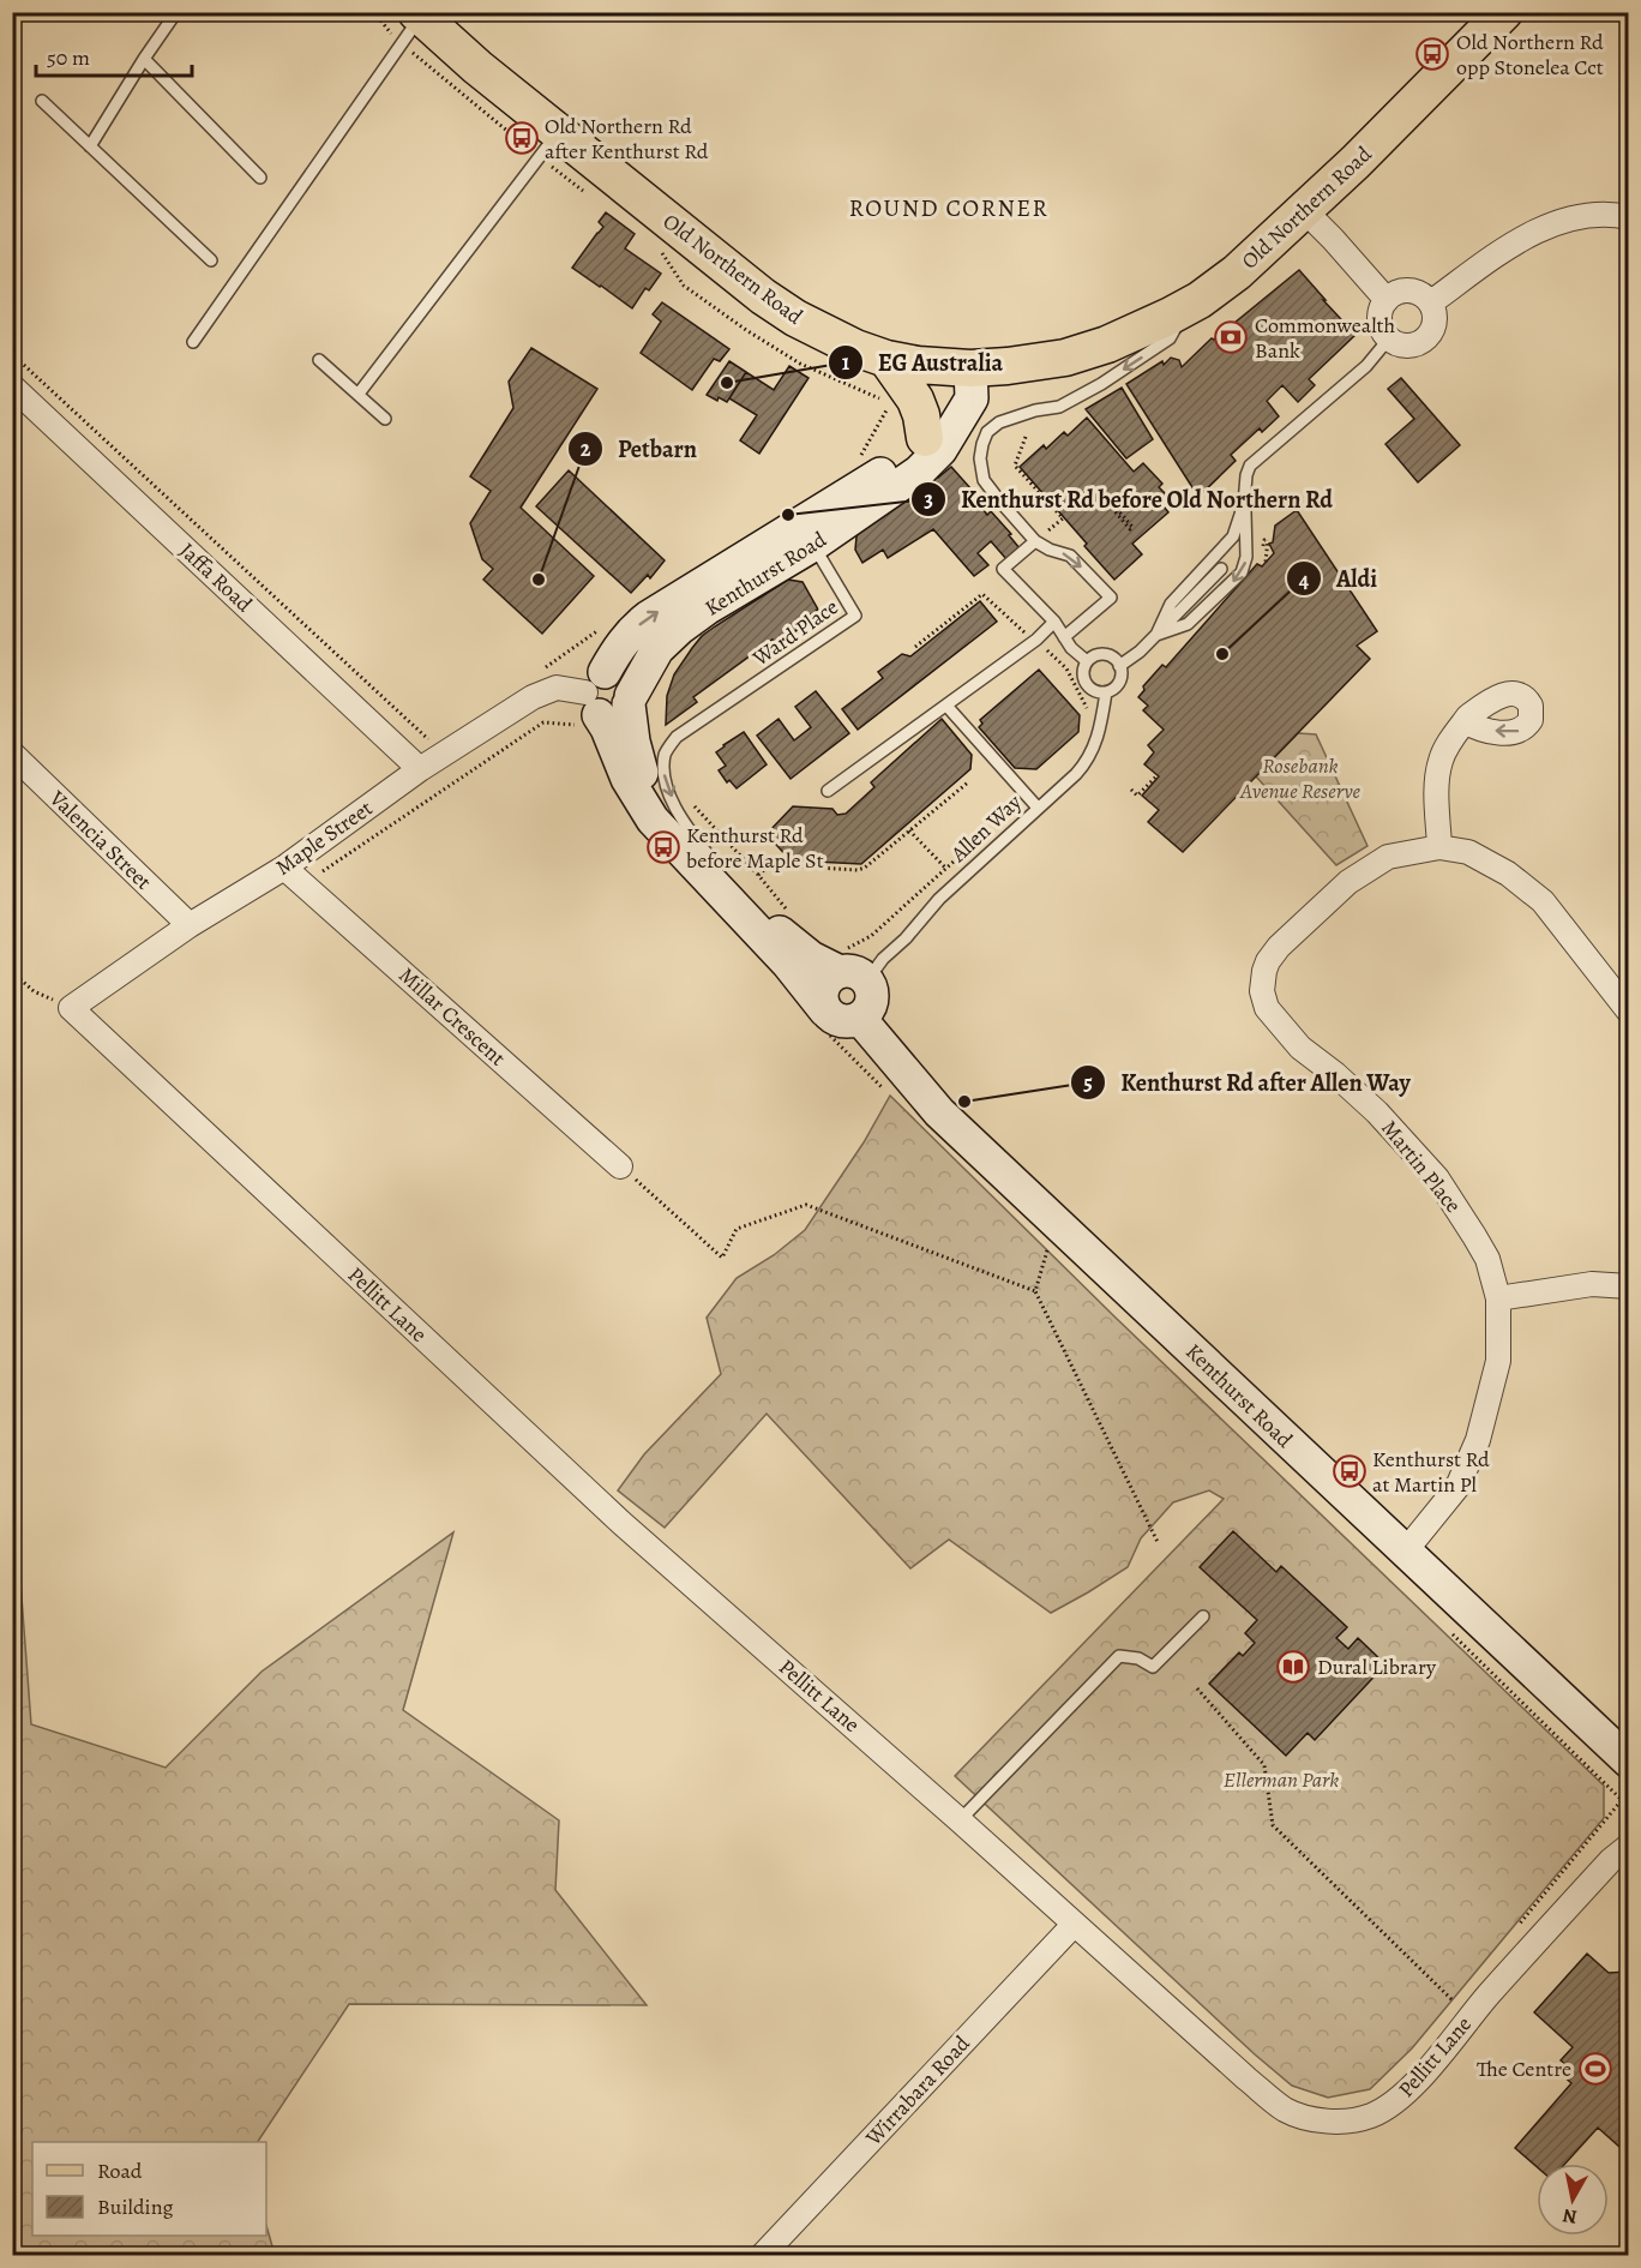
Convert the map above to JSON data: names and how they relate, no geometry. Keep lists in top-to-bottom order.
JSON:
{
  "streets": {
    "main road": ["Old Northern Road", "Kenthurst Road"],
    "street": [
      "Jaffa Road",
      "Maple Street",
      "Valencia Street",
      "Millar Crescent",
      "Martin Place",
      "Pellitt Lane",
      "Wirrabara Road"
    ],
    "lane": ["Ward Place", "Allen Way"]
  },
  "crossings": [
    ["Old Northern Road", "Kenthurst Road"],
    ["Kenthurst Road", "Ward Place"],
    ["Kenthurst Road", "Allen Way"],
    ["Kenthurst Road", "Maple Street"],
    ["Kenthurst Road", "Martin Place"],
    ["Jaffa Road", "Maple Street"],
    ["Maple Street", "Valencia Street"],
    ["Maple Street", "Millar Crescent"],
    ["Maple Street", "Pellitt Lane"],
    ["Pellitt Lane", "Wirrabara Road"]
  ],
  "districts": ["ROUND CORNER"],
  "parks": ["Rosebank Avenue Reserve", "Ellerman Park"],
  "places": {
    "bus stop": [
      "Old Northern Rd opp Stonelea Cct",
      "Old Northern Rd after Kenthurst Rd",
      "Kenthurst Rd before Maple St",
      "Kenthurst Rd at Martin Pl"
    ],
    "bank": ["Commonwealth Bank"],
    "other": [
      "EG Australia",
      "Kenthurst Rd before Old Northern Rd",
      "Petbarn",
      "Aldi",
      "Kenthurst Rd after Allen Way"
    ],
    "library": ["Dural Library"],
    "sports": ["The Centre"]
  },
  "legend": ["Road", "Building"],
  "scale_bar": "50 m",
  "north": "bottom"
}
